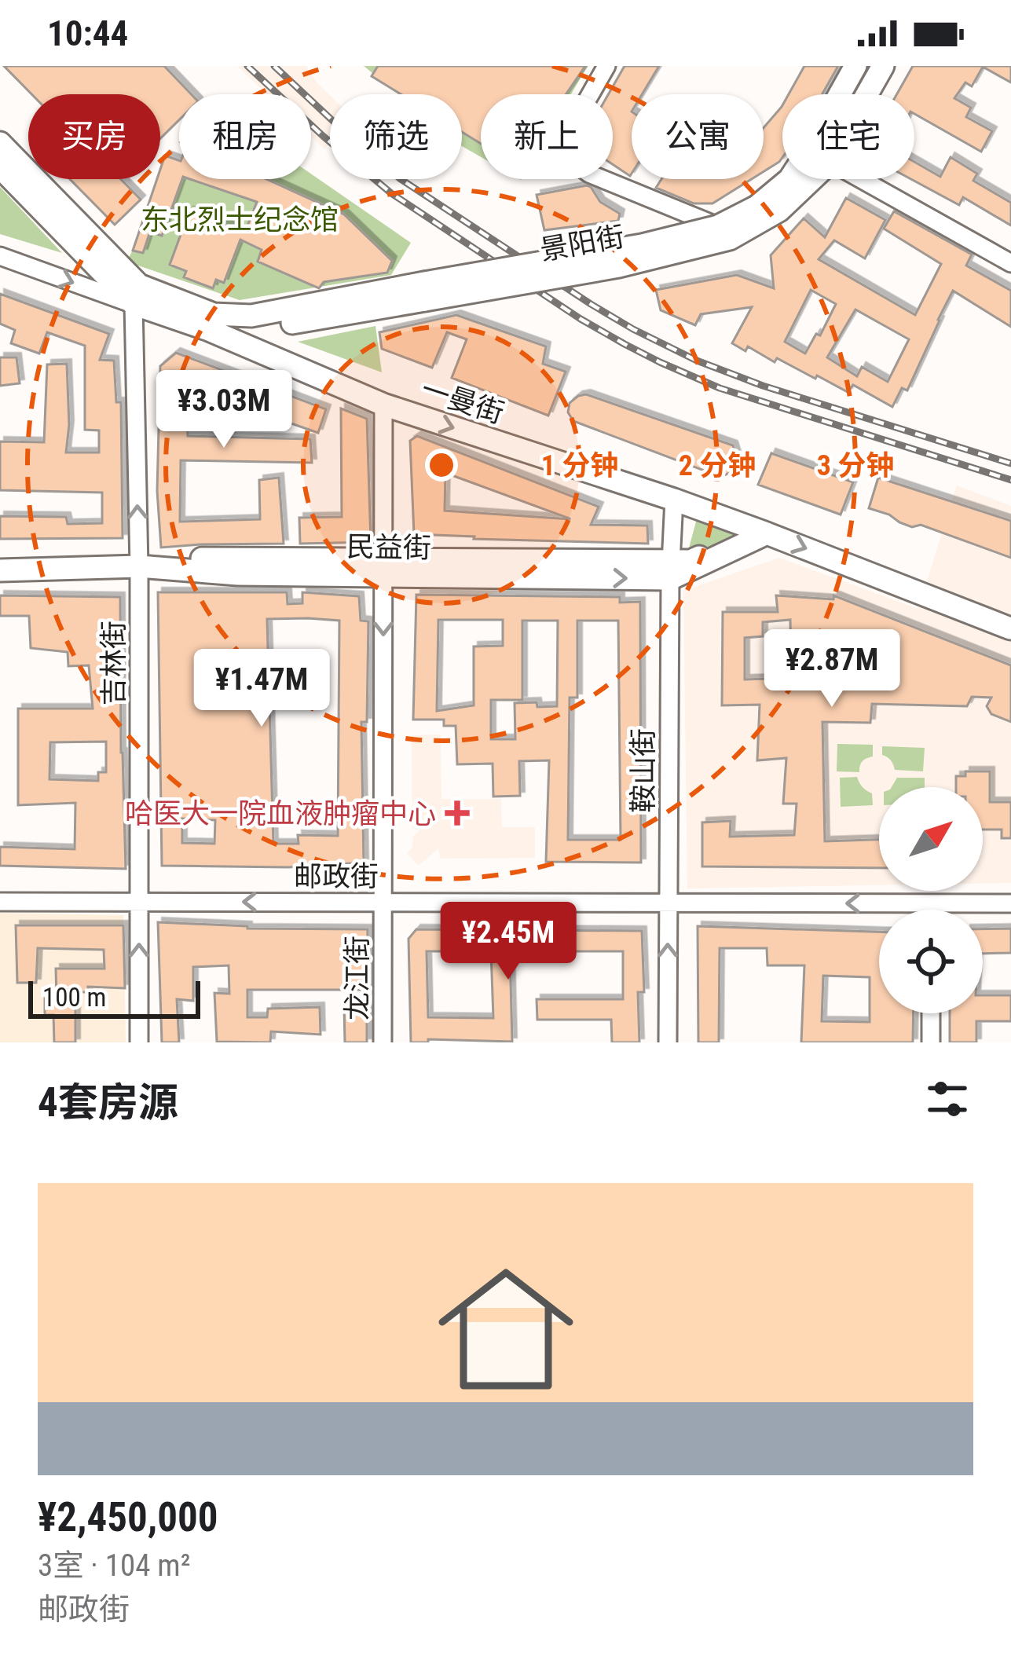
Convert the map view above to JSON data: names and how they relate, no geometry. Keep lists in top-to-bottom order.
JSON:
{
  "streets": {
    "main road": ["景阳街", "一曼街", "民益街"],
    "street": [
      "吉林街",
      "鞍山街",
      "邮政街",
      "龙江街"
    ]
  },
  "crossings": [
    ["景阳街", "一曼街"],
    ["一曼街", "民益街"],
    ["一曼街", "吉林街"],
    ["一曼街", "鞍山街"],
    ["一曼街", "龙江街"],
    ["民益街", "吉林街"],
    ["民益街", "鞍山街"],
    ["民益街", "龙江街"],
    ["吉林街", "邮政街"],
    ["鞍山街", "邮政街"],
    ["邮政街", "龙江街"]
  ],
  "one_way": [
    "一曼街",
    "吉林街",
    "邮政街",
    "龙江街"
  ],
  "parks": ["东北烈士纪念馆"],
  "places": {
    "health": ["哈医大一院血液肿瘤中心"]
  },
  "scale_bar": "100 m",
  "north": "top right",
  "page": {
    "status": "10:44",
    "chip": [
      "买房",
      "租房",
      "筛选",
      "新上",
      "公寓",
      "住宅"
    ],
    "price": [
      "¥3.03M",
      "¥2.87M",
      "¥1.47M",
      "¥2.45M"
    ],
    "scale": "100 m",
    "heading": "4套房源",
    "list": [
      {
        "name": "¥2,450,000",
        "note": "3室 · 104 m² · 邮政街"
      }
    ]
  },
  "rings": ["1 分钟", "2 分钟", "3 分钟"]
}
